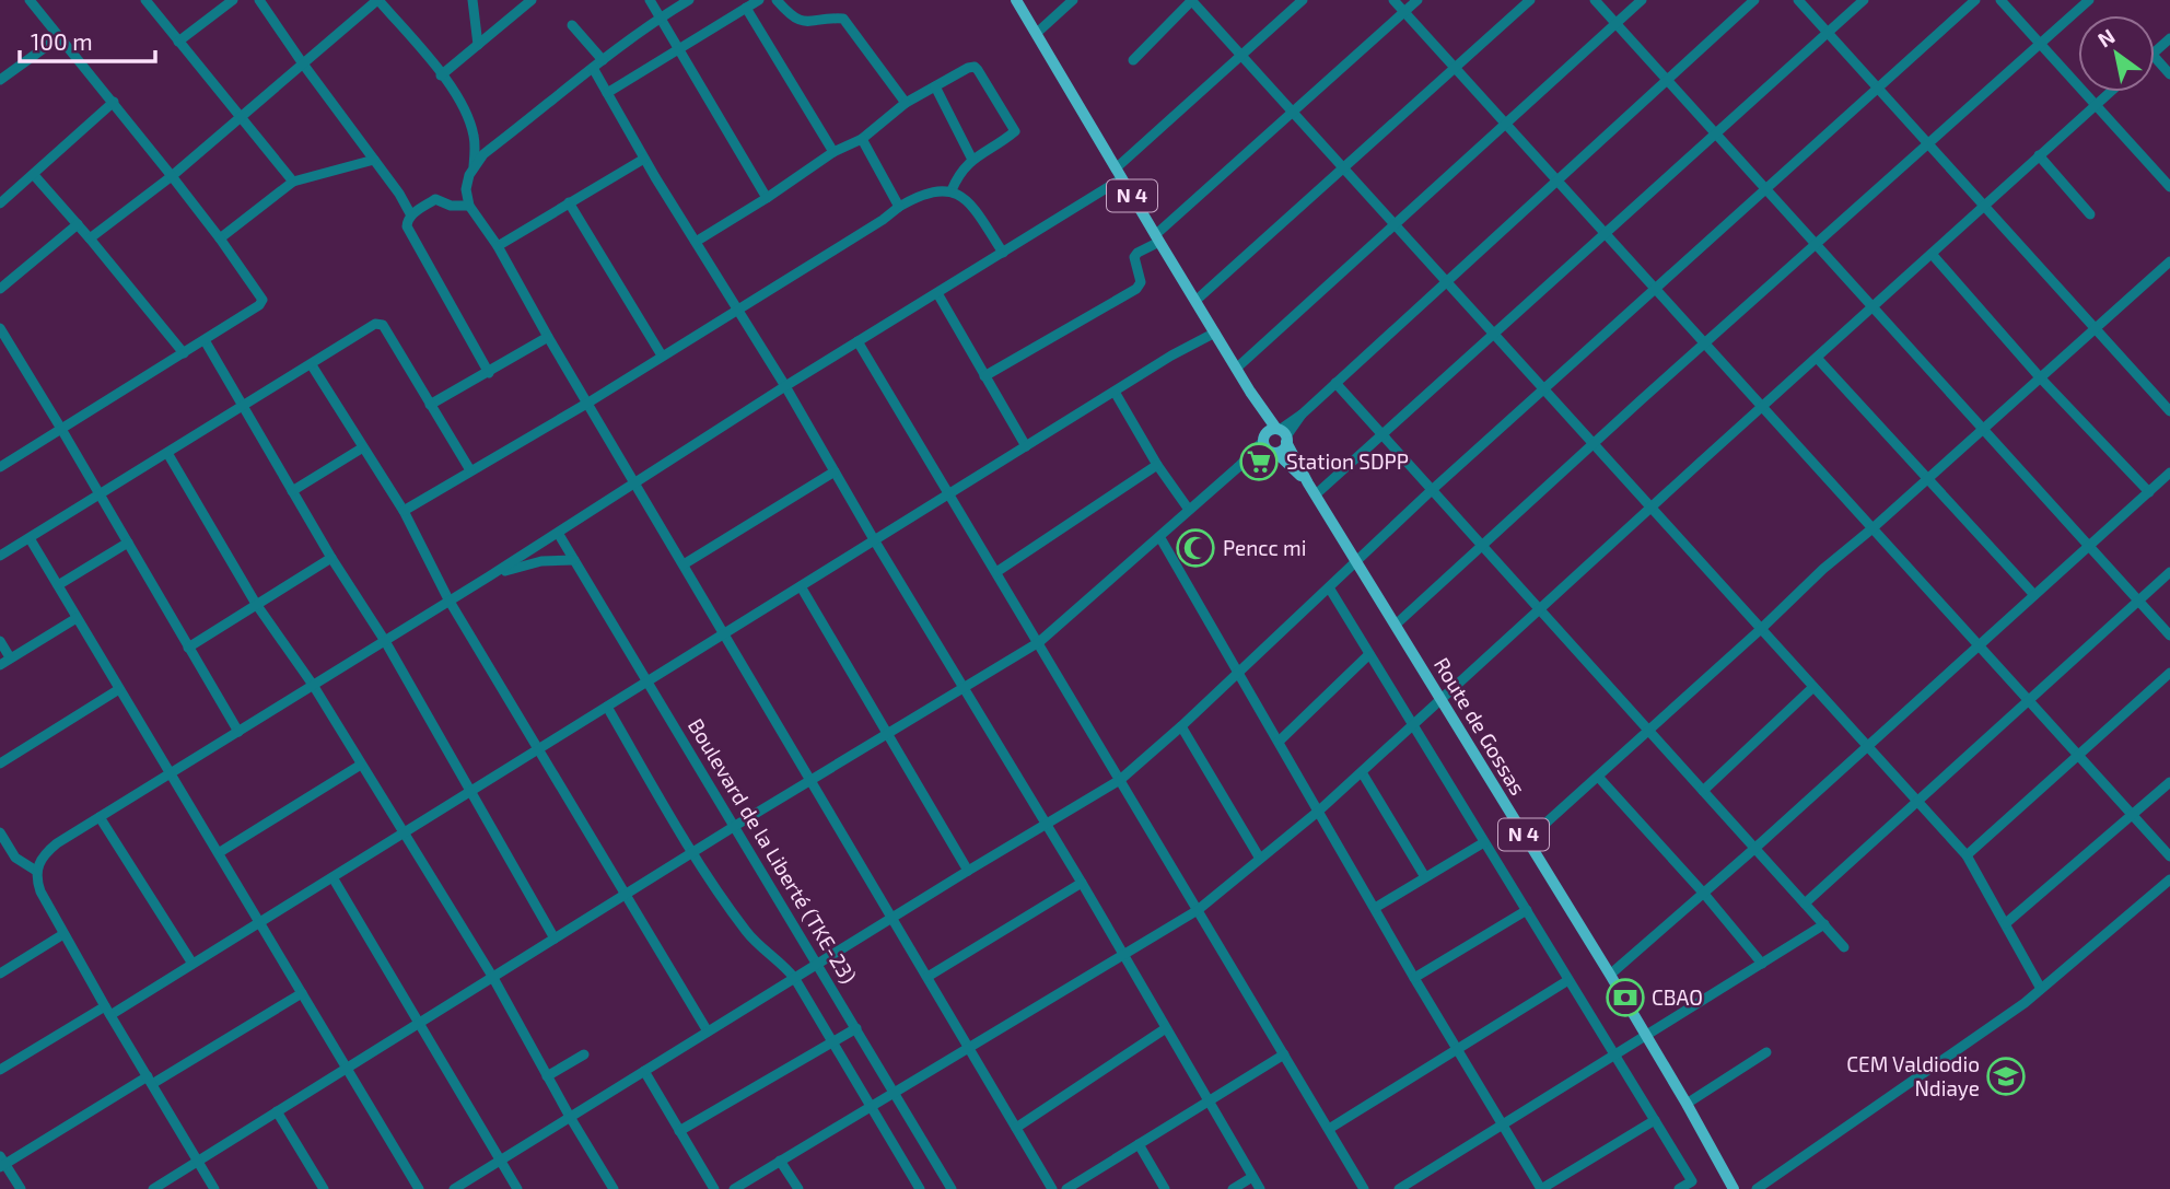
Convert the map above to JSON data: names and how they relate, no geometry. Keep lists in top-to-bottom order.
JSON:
{
  "streets": {
    "main road": ["N 4", "Route de Gossas"],
    "street": ["Boulevard de la Liberté (TKE-23)"]
  },
  "crossings": [
    ["N 4", "Route de Gossas"]
  ],
  "places": {
    "supermarket": ["Station SDPP"],
    "mosque": ["Pencc mi"],
    "bank": ["CBAO"],
    "school or university": ["CEM Valdiodio Ndiaye"]
  },
  "scale_bar": "100 m",
  "north": "top left"
}
